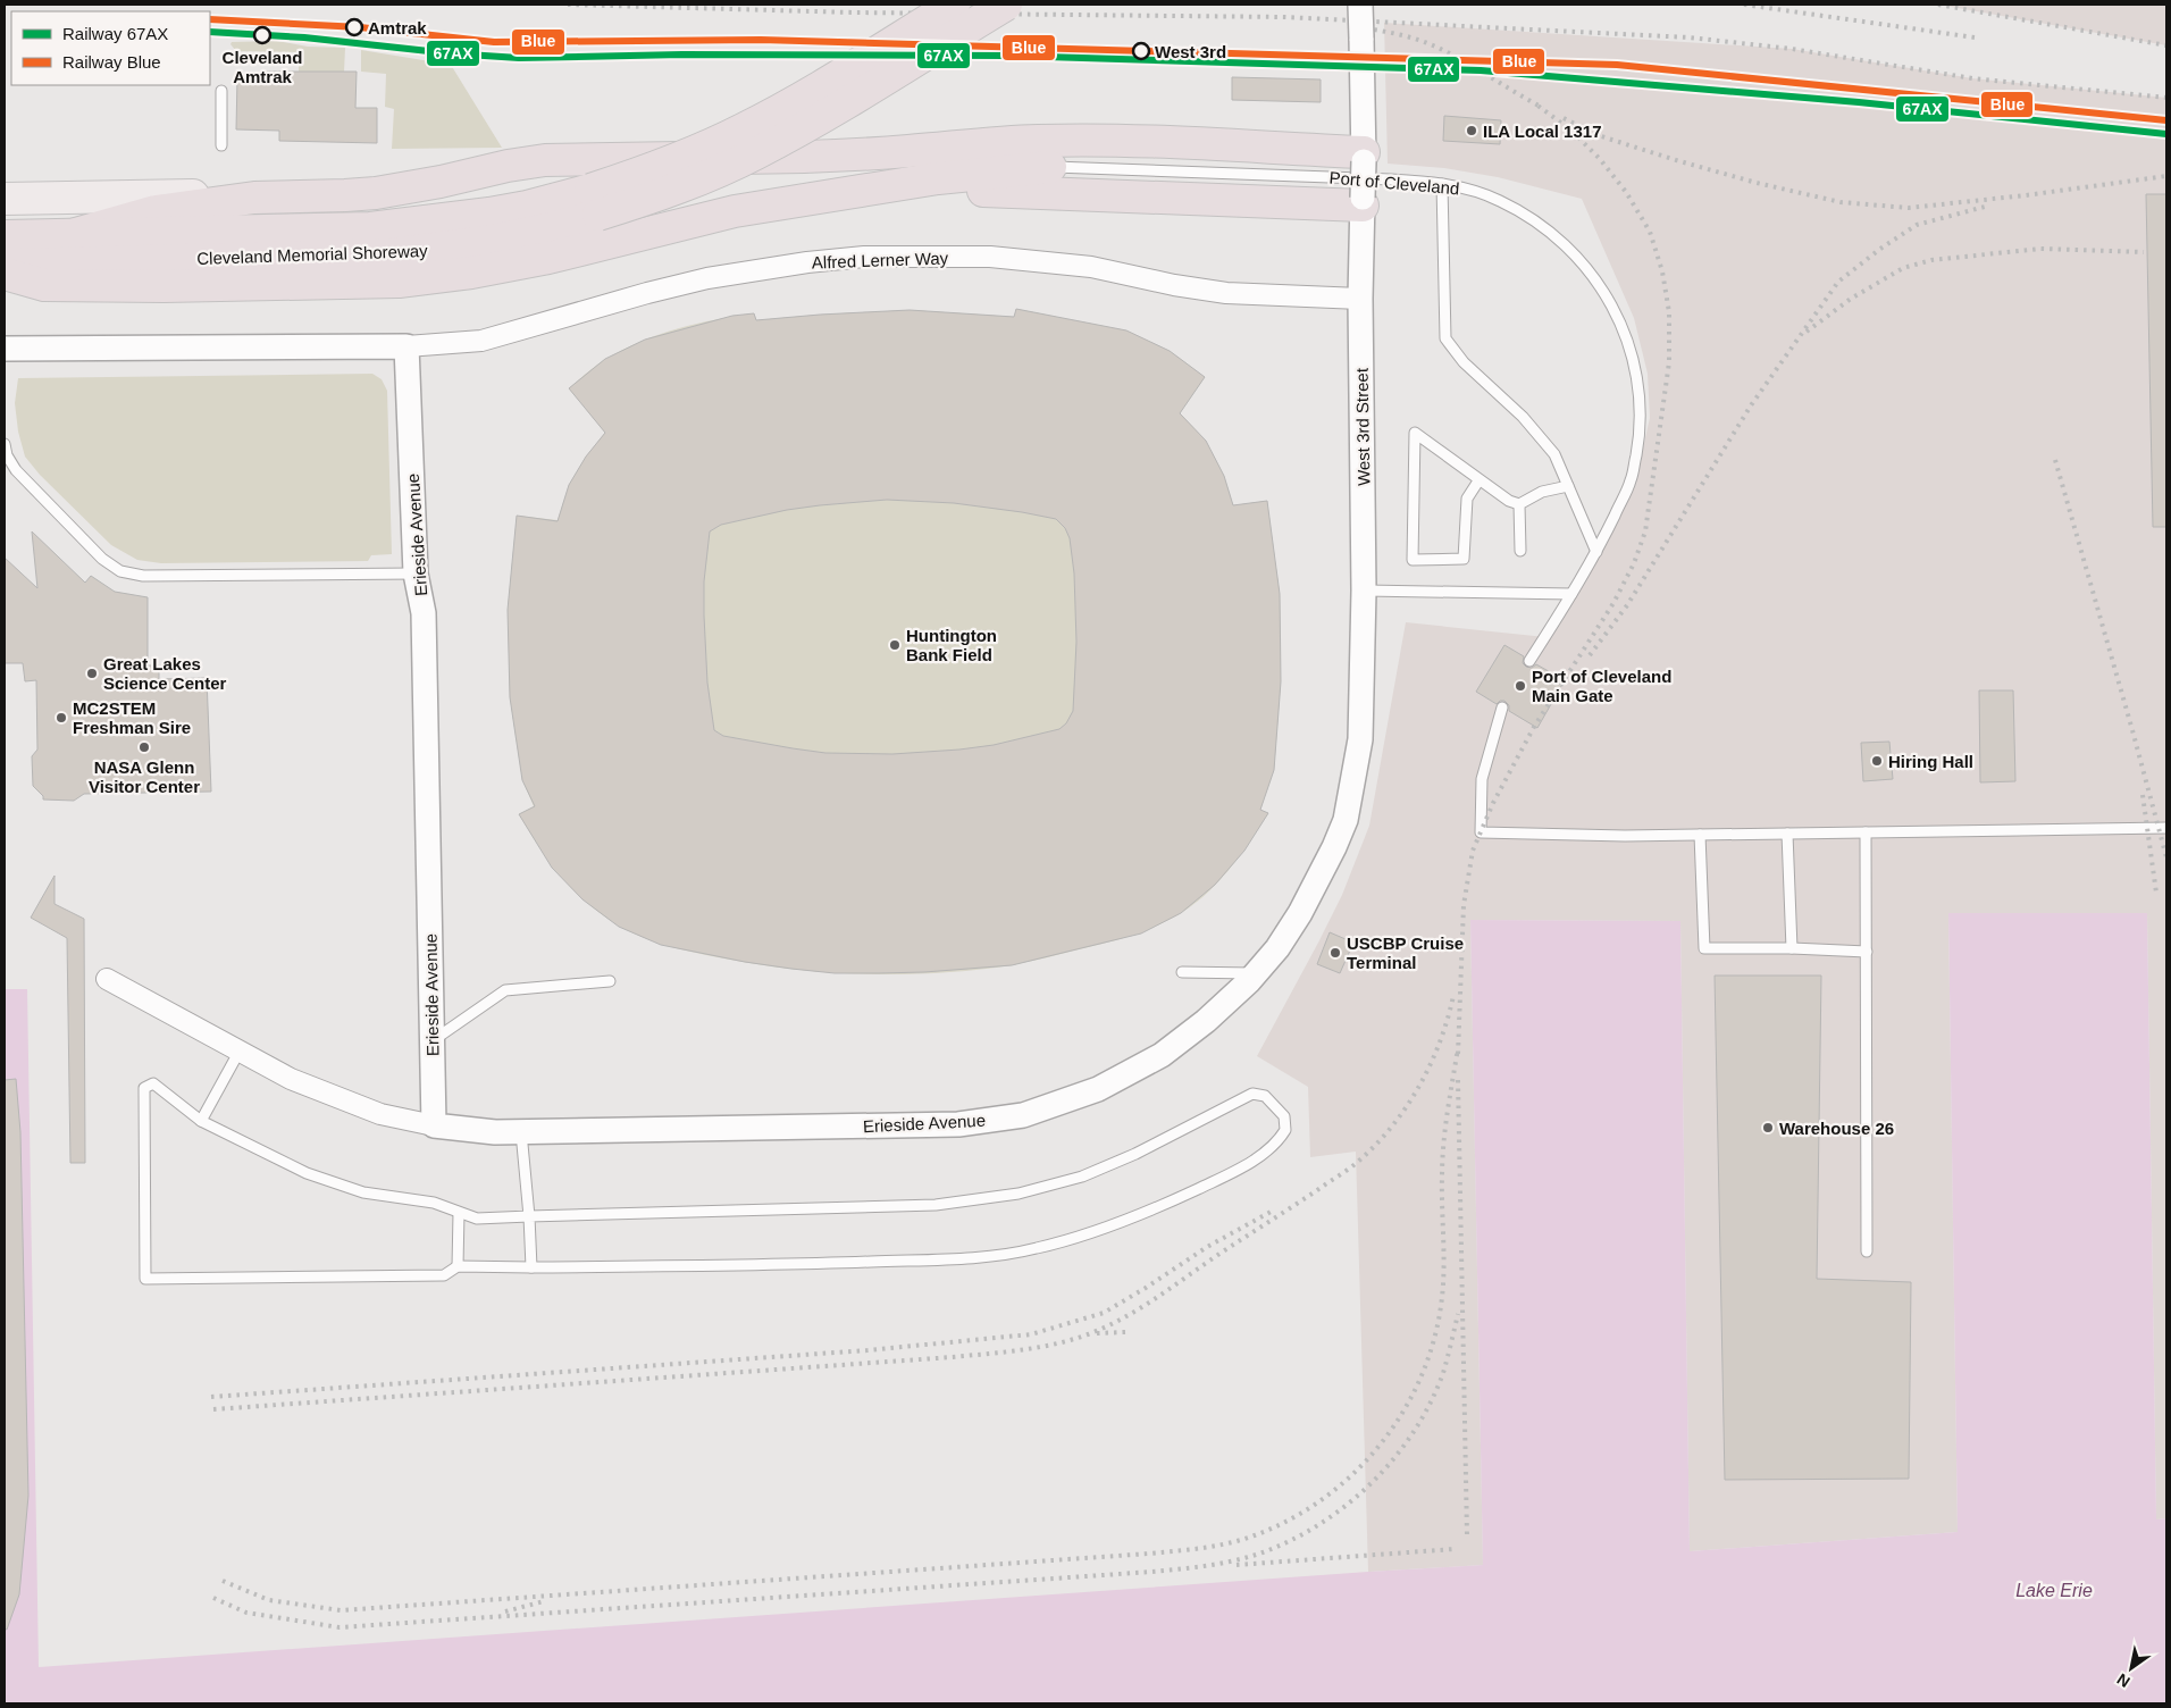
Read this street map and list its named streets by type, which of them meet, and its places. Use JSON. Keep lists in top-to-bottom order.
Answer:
{
  "streets": {
    "highway": ["Cleveland Memorial Shoreway"],
    "street": ["Alfred Lerner Way", "West 3rd Street", "Erieside Avenue"],
    "lane": ["Port of Cleveland"]
  },
  "crossings": [
    ["Alfred Lerner Way", "West 3rd Street"],
    ["Alfred Lerner Way", "Erieside Avenue"],
    ["West 3rd Street", "Erieside Avenue"]
  ],
  "water": ["Lake Erie"],
  "places": [
    "Amtrak",
    "Cleveland Amtrak",
    "West 3rd",
    "ILA Local 1317",
    "Huntington Bank Field",
    "Great Lakes Science Center",
    "Port of Cleveland Main Gate",
    "MC2STEM Freshman Sire",
    "NASA Glenn Visitor Center",
    "Hiring Hall",
    "USCBP Cruise Terminal",
    "Warehouse 26"
  ],
  "lines": ["rail line Blue", "rail line 67AX"],
  "legend": ["Railway 67AX", "Railway Blue"],
  "north": "bottom left"
}
